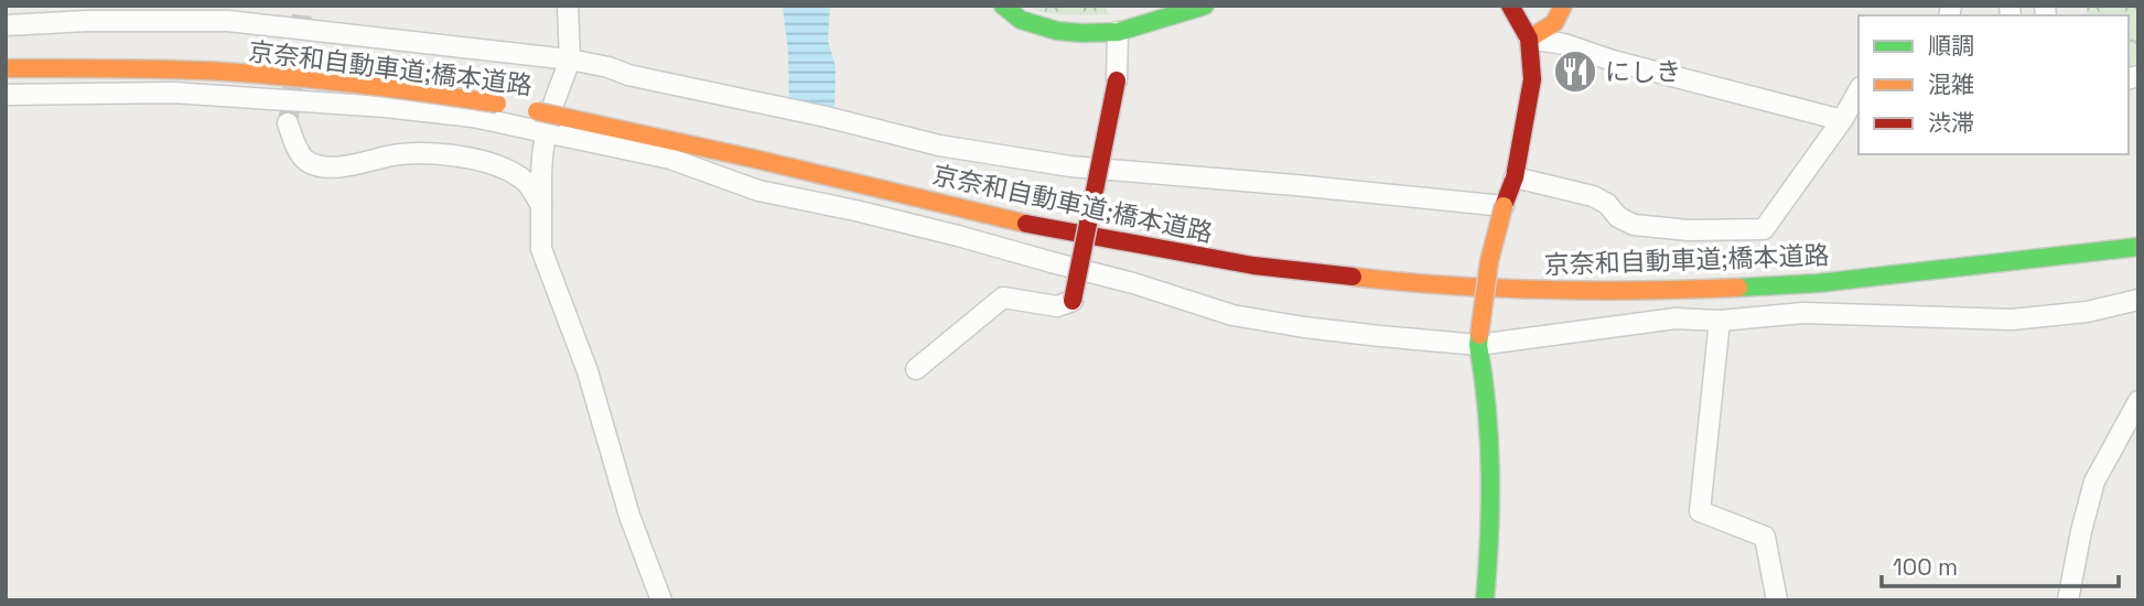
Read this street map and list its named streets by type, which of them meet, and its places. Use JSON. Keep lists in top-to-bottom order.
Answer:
{
  "streets": {
    "main road": ["京奈和自動車道;橋本道路"]
  },
  "places": {
    "restaurant": ["にしき"]
  },
  "legend": ["順調", "混雑", "渋滞"],
  "scale_bar": "100 m"
}
